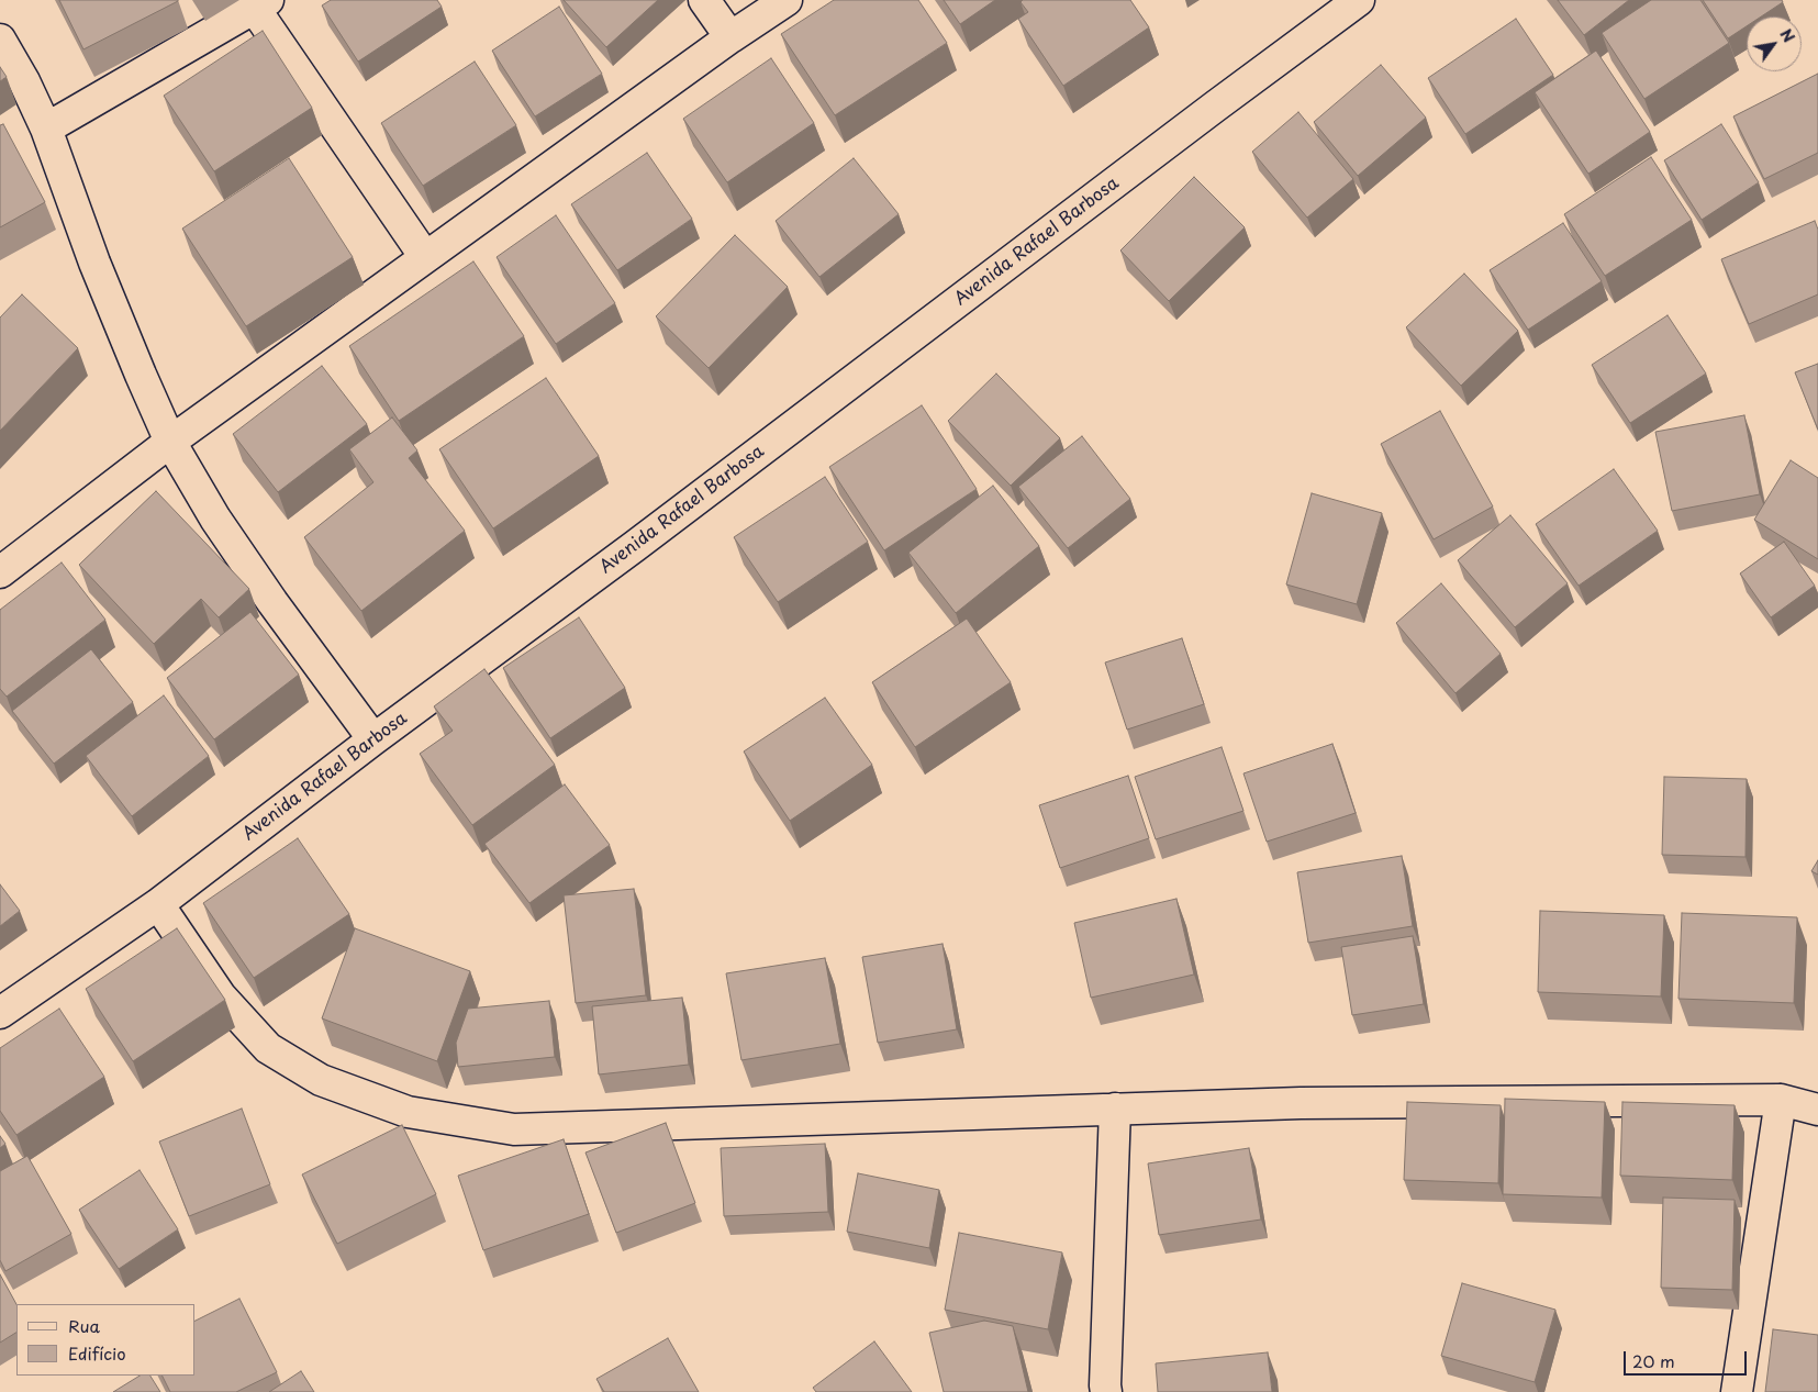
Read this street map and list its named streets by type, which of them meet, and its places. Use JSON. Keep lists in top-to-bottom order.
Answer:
{
  "streets": {
    "street": ["Avenida Rafael Barbosa"]
  },
  "legend": ["Rua", "Edifício"],
  "scale_bar": "20 m",
  "north": "top right"
}
